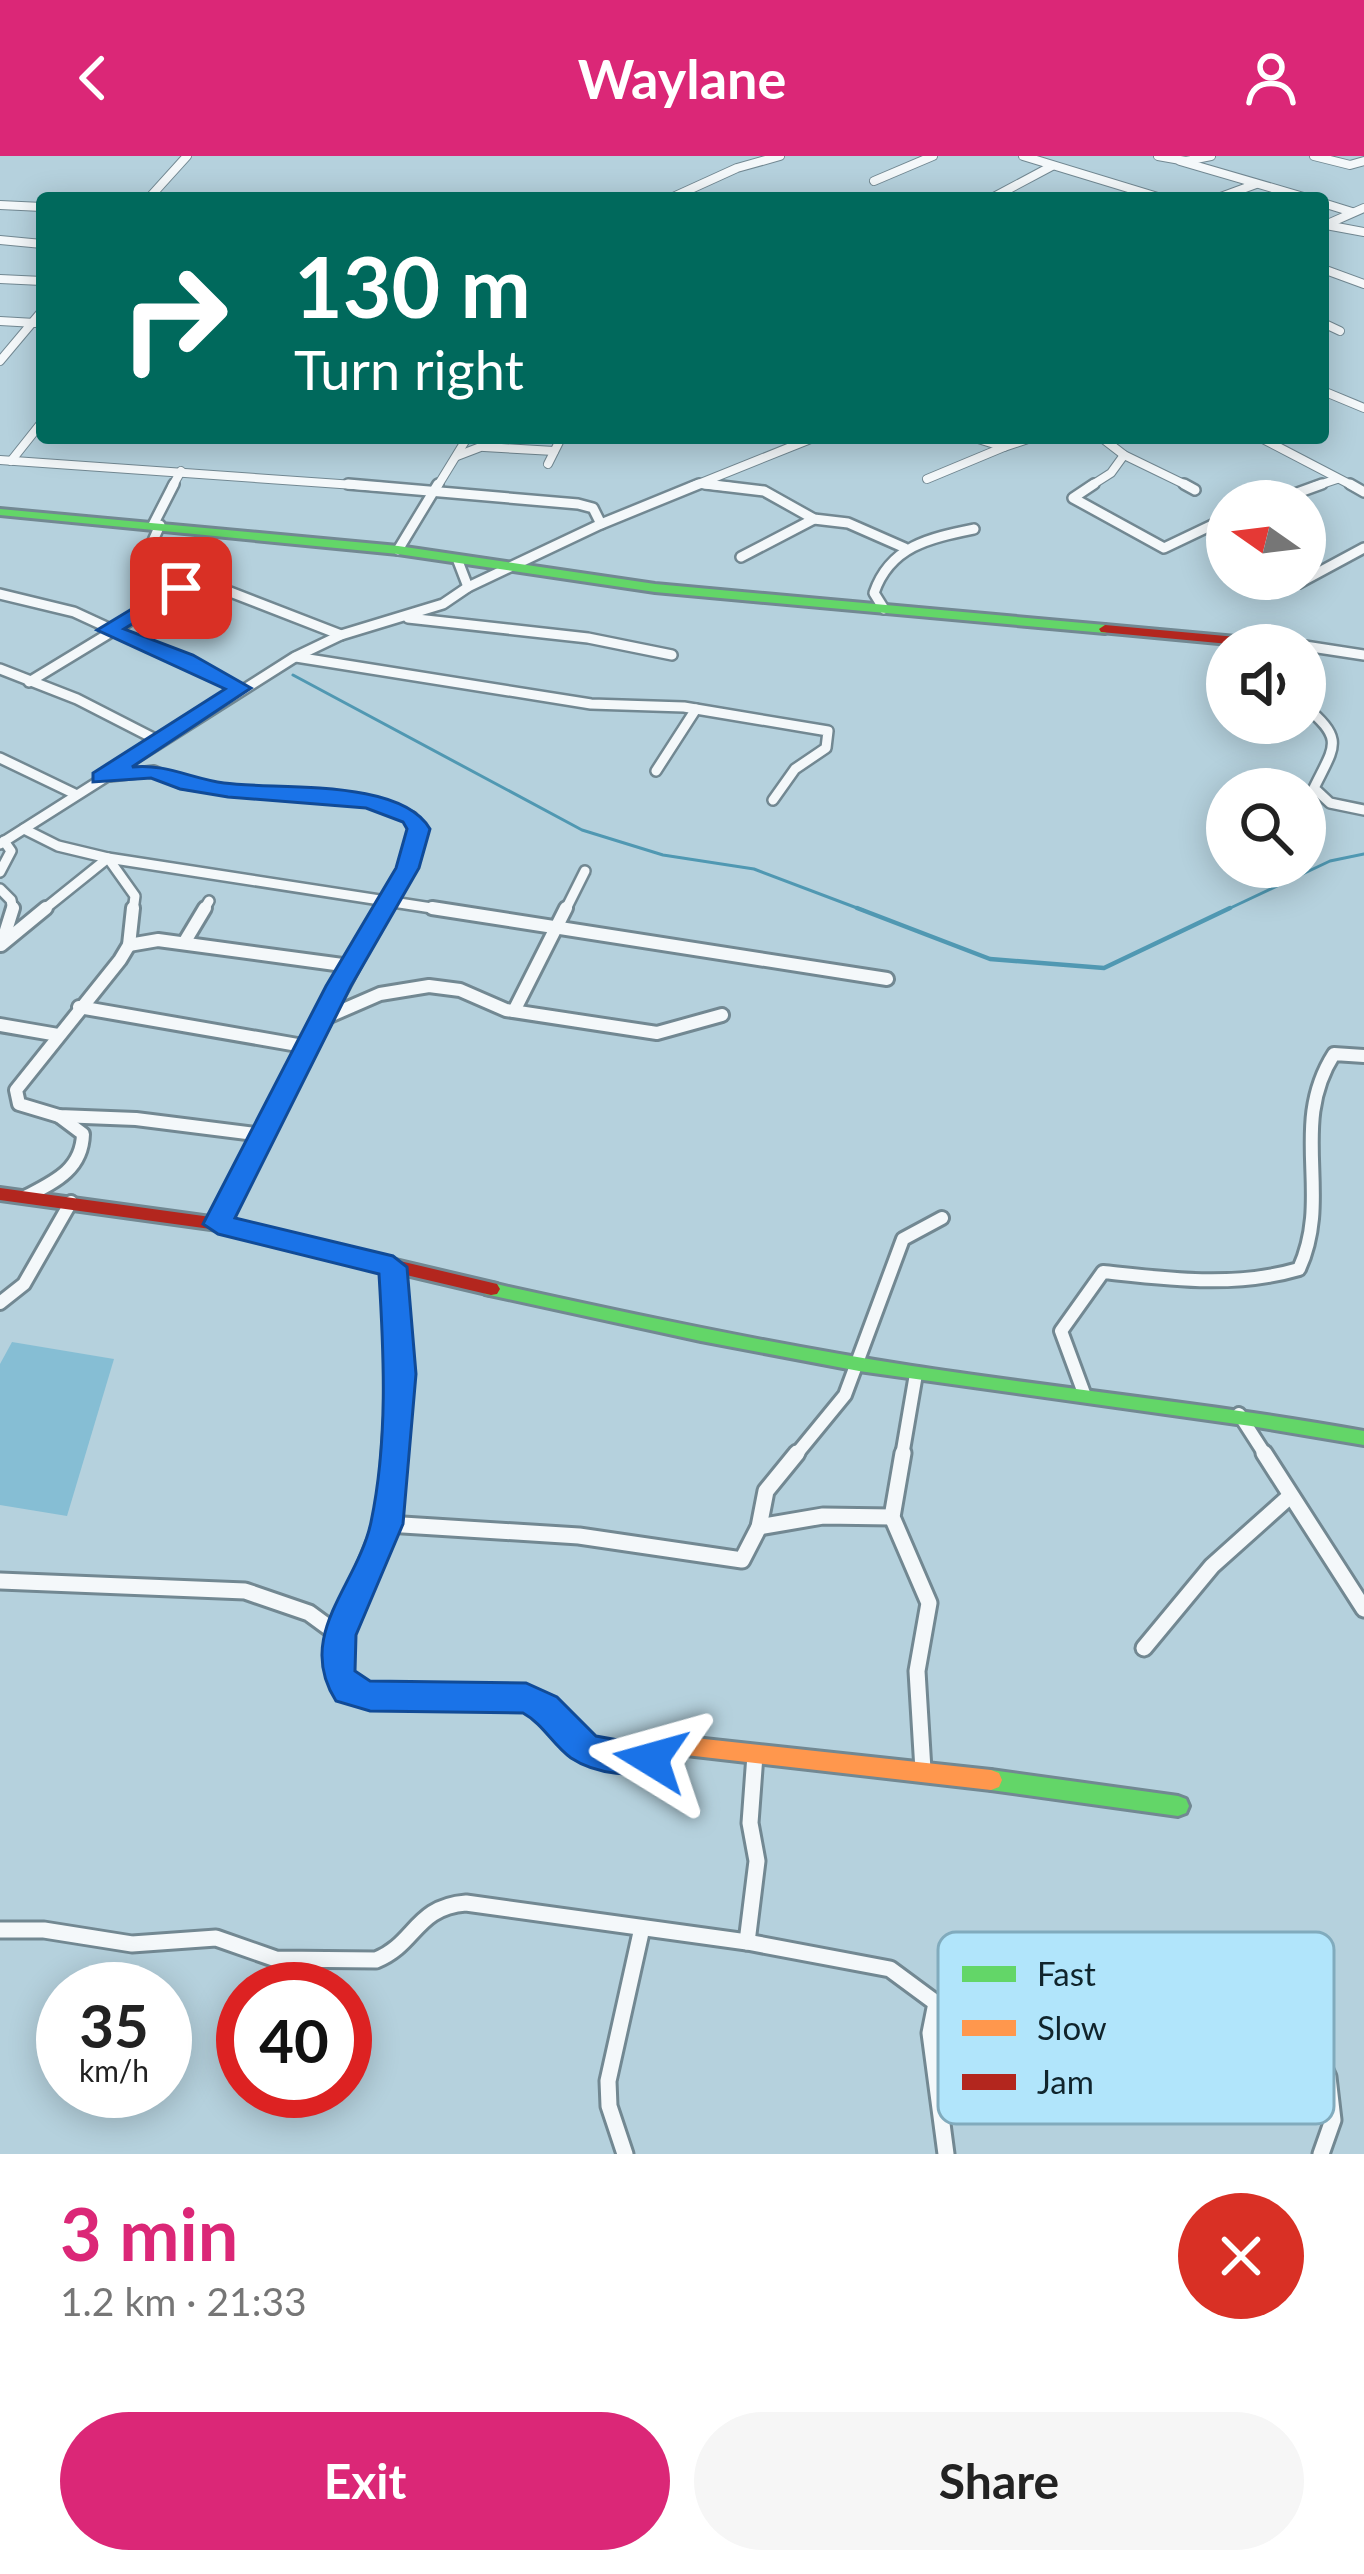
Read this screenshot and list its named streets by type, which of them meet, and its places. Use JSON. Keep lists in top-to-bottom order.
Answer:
{
  "legend": ["Fast", "Slow", "Jam"],
  "north": "left",
  "page": {
    "header": "Waylane",
    "turn": ["130 m", "Turn right"],
    "speed": "35 km/h",
    "limit": "40",
    "heading": ["3 min", "1.2 km · 21:33"],
    "buttons": ["Exit", "Share"]
  }
}
